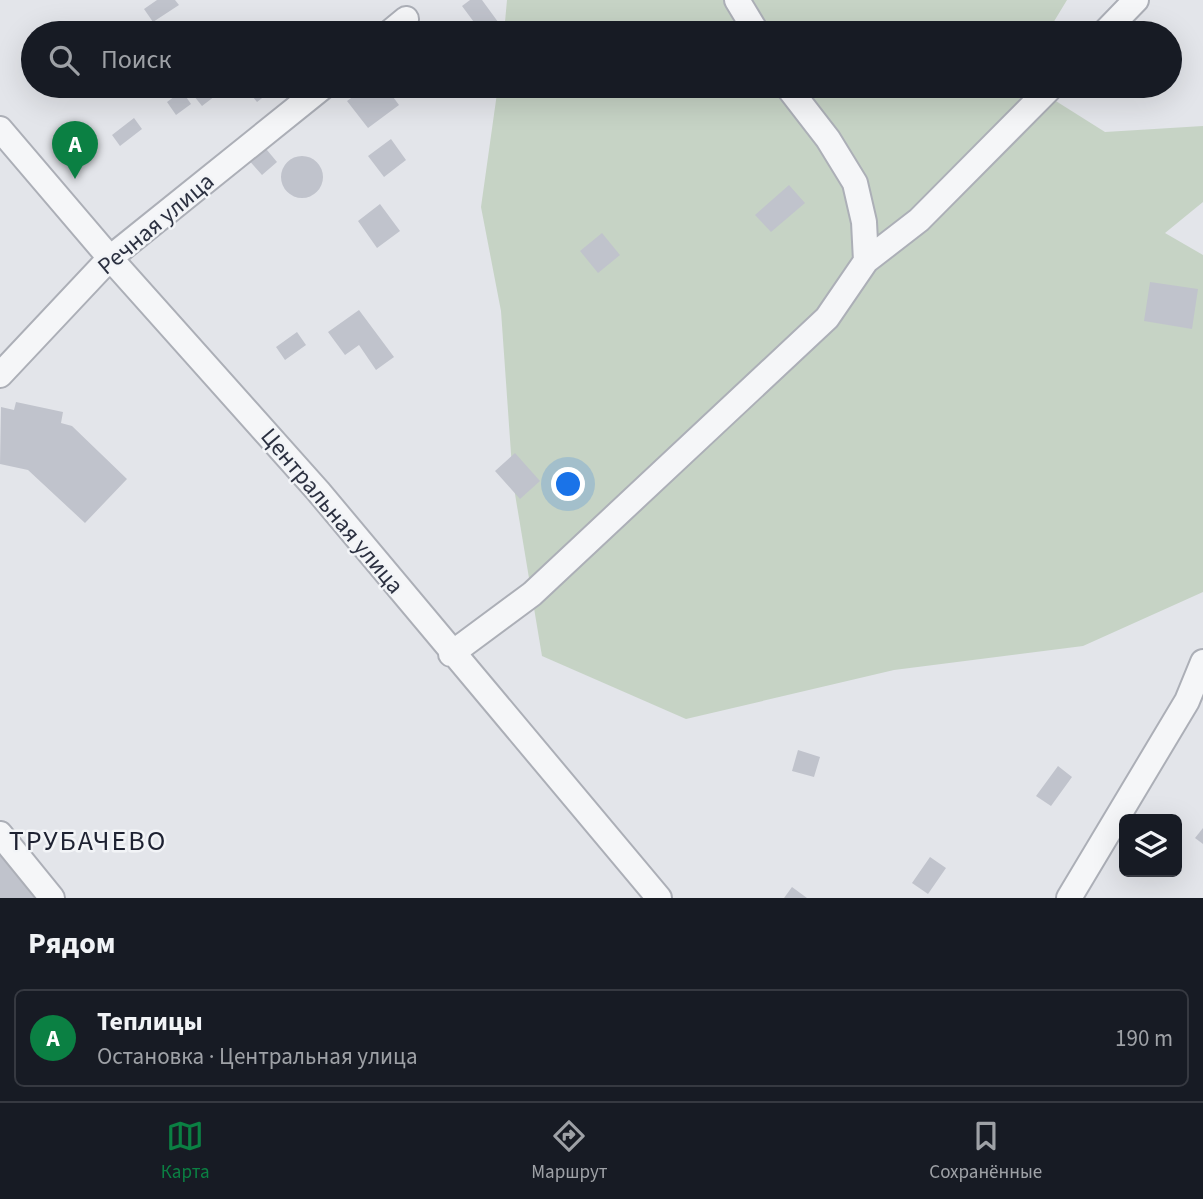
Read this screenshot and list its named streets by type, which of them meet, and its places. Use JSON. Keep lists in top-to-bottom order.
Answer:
{
  "streets": {
    "street": ["Речная улица", "Центральная улица"]
  },
  "crossings": [
    ["Речная улица", "Центральная улица"]
  ],
  "districts": ["ТРУБАЧЕВО"],
  "page": {
    "search": "Поиск",
    "pins": "A",
    "heading": "Рядом",
    "list": [
      {
        "mark": "A",
        "name": "Теплицы",
        "note": "Остановка · Центральная улица",
        "value": "190 m"
      }
    ],
    "nav": ["Карта", "Маршрут", "Сохранённые"]
  }
}
